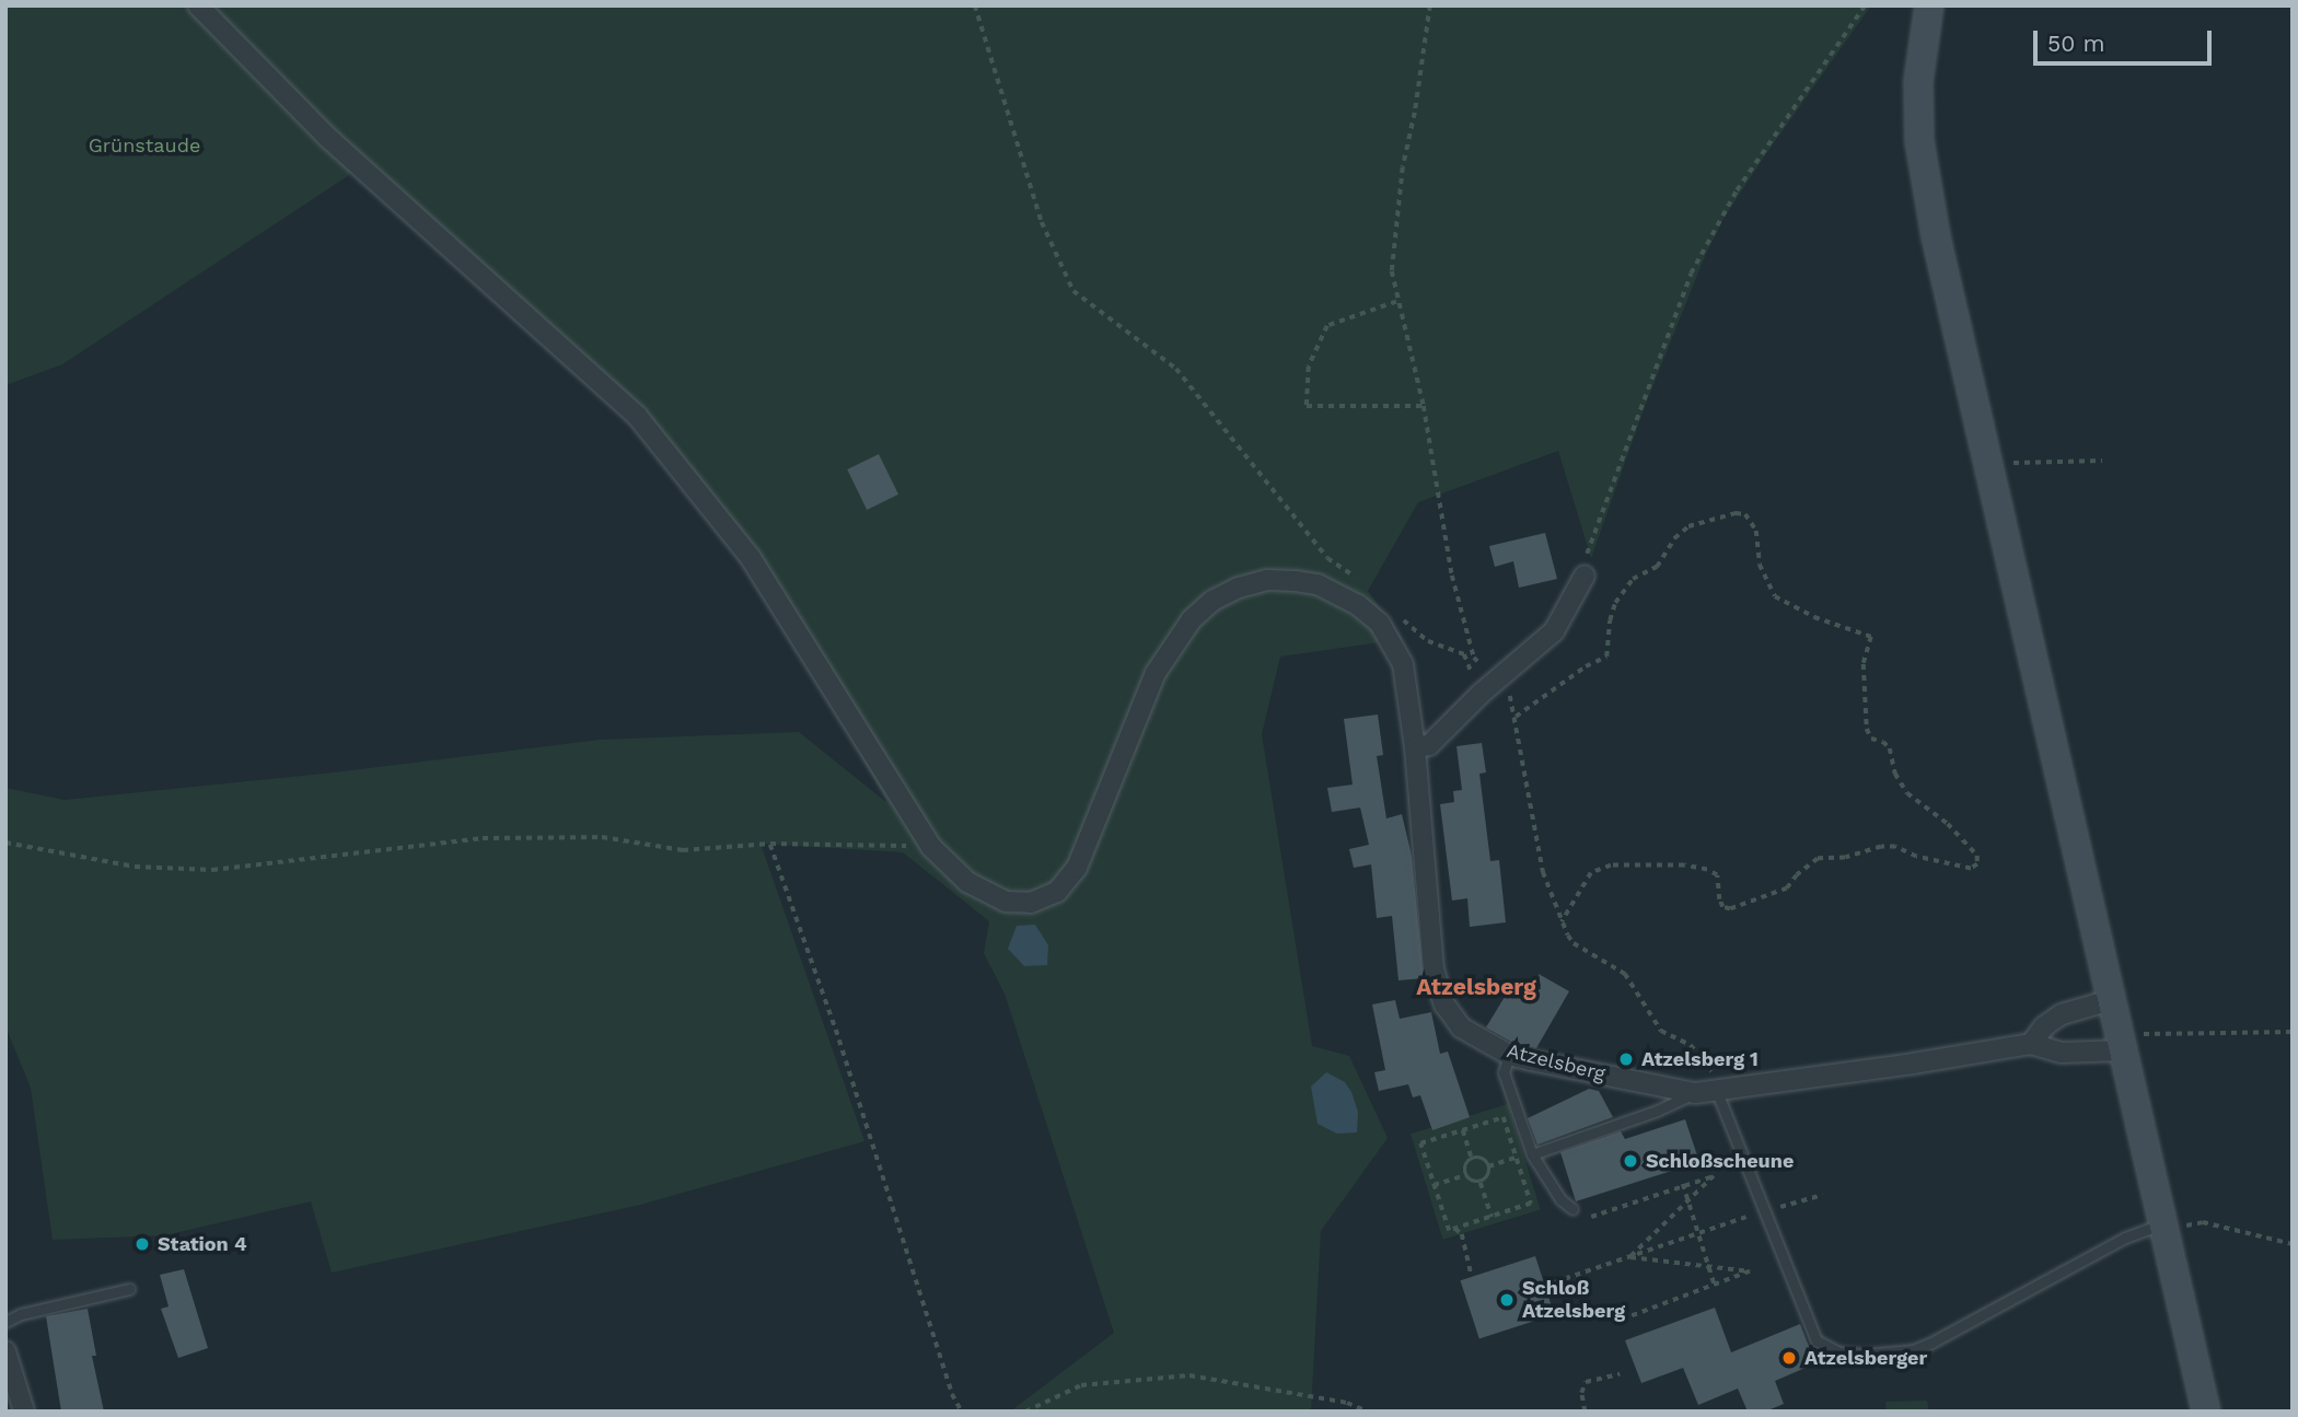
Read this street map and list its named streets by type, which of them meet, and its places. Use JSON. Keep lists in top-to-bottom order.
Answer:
{
  "streets": {
    "street": ["Atzelsberg"]
  },
  "districts": ["Atzelsberg"],
  "parks": ["Grünstaude"],
  "places": [
    "Atzelsberg 1",
    "Schloßscheune",
    "Station 4",
    "Schloß Atzelsberg",
    "Atzelsberger"
  ],
  "scale_bar": "50 m"
}
